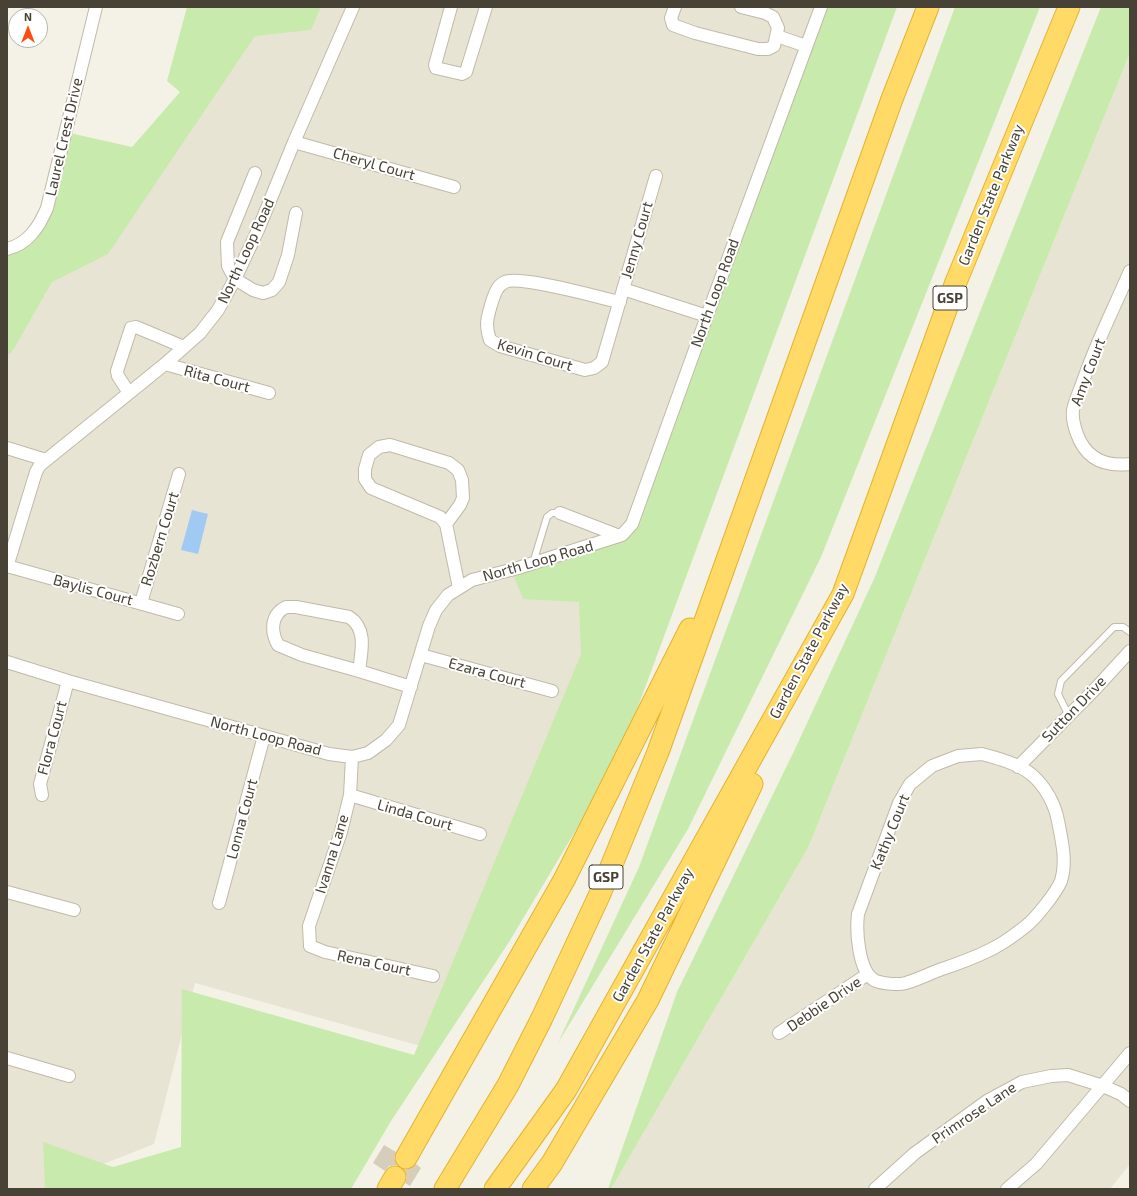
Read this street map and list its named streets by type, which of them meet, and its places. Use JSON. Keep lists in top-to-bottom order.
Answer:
{
  "streets": {
    "highway": ["Garden State Parkway", "GSP"],
    "street": [
      "Laurel Crest Drive",
      "Cheryl Court",
      "Jenny Court",
      "North Loop Road",
      "Kevin Court",
      "Amy Court",
      "Rita Court",
      "Rozbern Court",
      "Baylis Court",
      "Ezara Court",
      "Sutton Drive",
      "Flora Court",
      "Linda Court",
      "Lonna Court",
      "Kathy Court",
      "Ivanna Lane",
      "Rena Court",
      "Debbie Drive",
      "Primrose Lane"
    ]
  },
  "crossings": [
    ["Cheryl Court", "North Loop Road"],
    ["Jenny Court", "North Loop Road"],
    ["Jenny Court", "Kevin Court"],
    ["North Loop Road", "Rita Court"],
    ["North Loop Road", "Baylis Court"],
    ["North Loop Road", "Ezara Court"],
    ["North Loop Road", "Flora Court"],
    ["North Loop Road", "Lonna Court"],
    ["North Loop Road", "Ivanna Lane"],
    ["Rozbern Court", "Baylis Court"],
    ["Sutton Drive", "Kathy Court"],
    ["Linda Court", "Ivanna Lane"],
    ["Kathy Court", "Debbie Drive"],
    ["Ivanna Lane", "Rena Court"]
  ],
  "north": "top"
}
